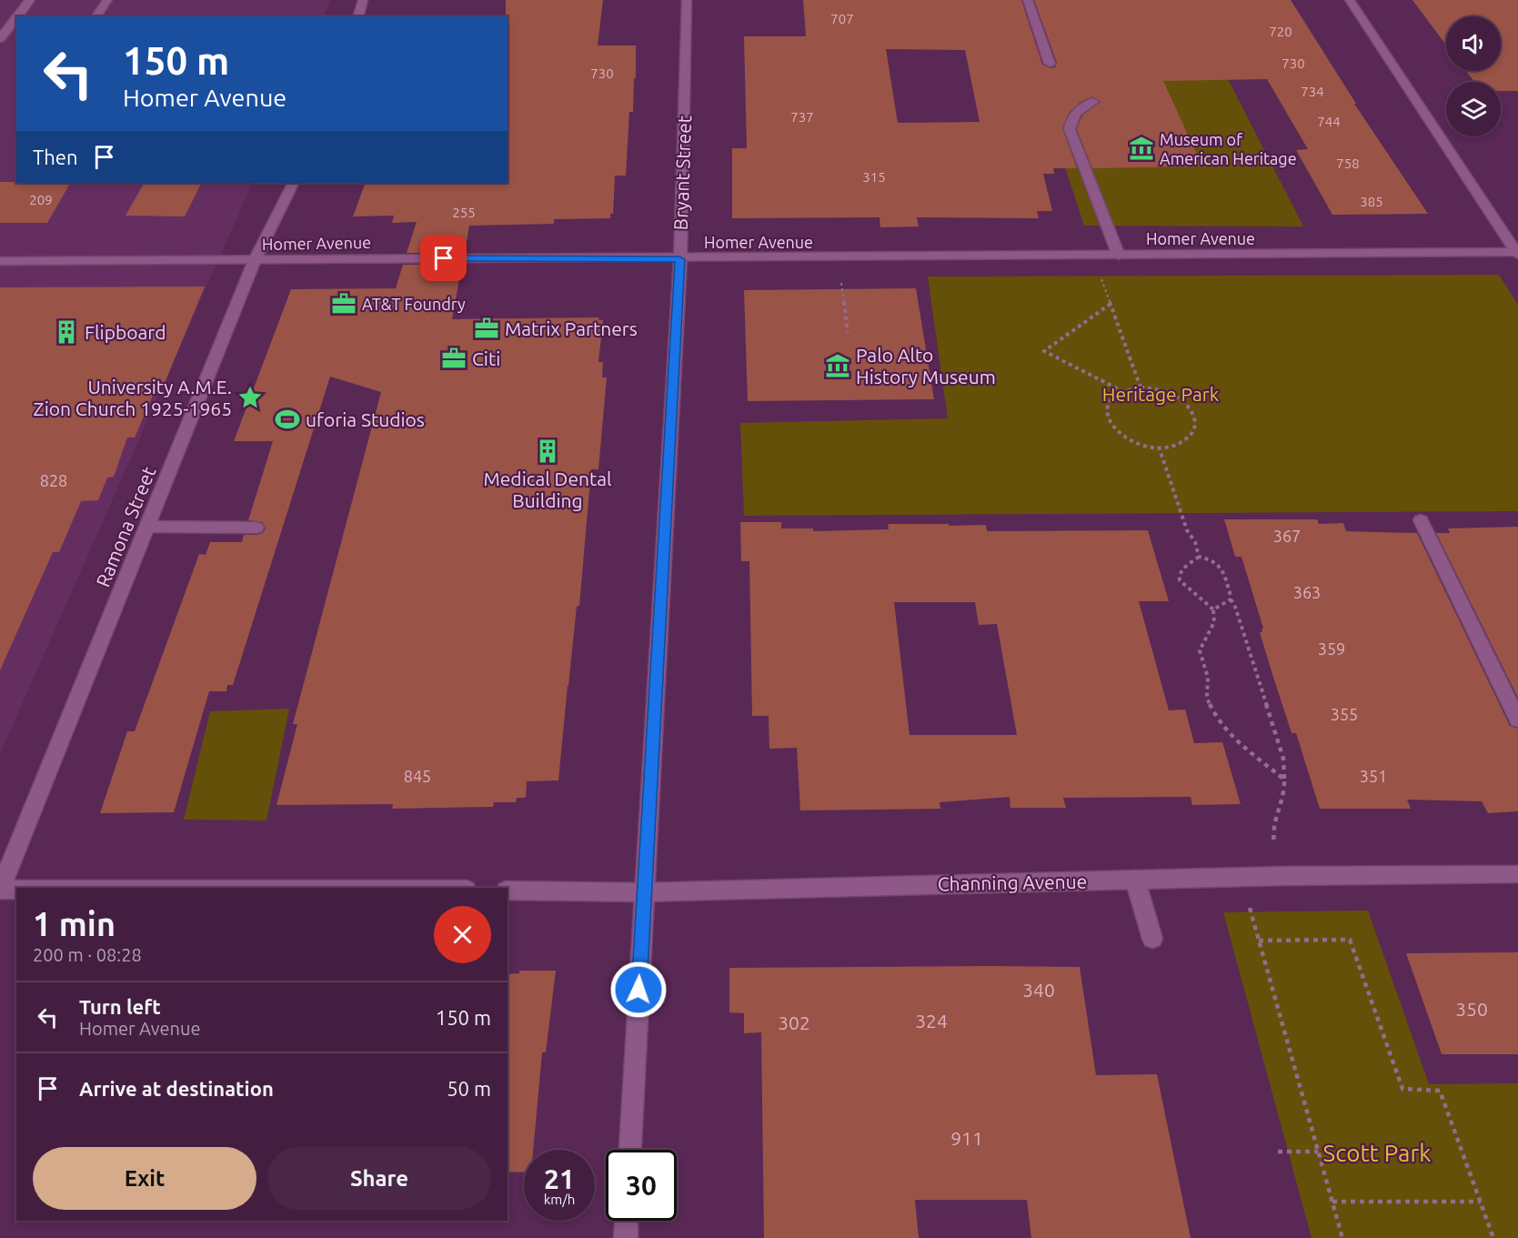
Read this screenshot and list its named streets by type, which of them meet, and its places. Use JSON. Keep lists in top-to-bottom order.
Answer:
{
  "streets": {
    "street": [
      "Bryant Street",
      "Homer Avenue",
      "Ramona Street",
      "Channing Avenue"
    ]
  },
  "crossings": [
    ["Bryant Street", "Homer Avenue"],
    ["Bryant Street", "Channing Avenue"],
    ["Homer Avenue", "Ramona Street"]
  ],
  "parks": ["Heritage Park", "Scott Park"],
  "places": {
    "museum": ["Museum of American Heritage", "Palo Alto History Museum"],
    "office": ["AT&T Foundry", "Matrix Partners", "Citi"],
    "building": ["Flipboard", "Medical Dental Building"],
    "place": ["University A.M.E. Zion Church 1925-1965"],
    "sports": ["uforia Studios"]
  },
  "house_numbers": [
    "707",
    "720",
    "730",
    "730",
    "734",
    "737",
    "744",
    "758",
    "315",
    "209",
    "385",
    "255",
    "828",
    "367",
    "363",
    "359",
    "355",
    "845",
    "351",
    "340",
    "350",
    "324",
    "302",
    "911"
  ],
  "page": {
    "turn": ["150 m", "Homer Avenue"],
    "then": "Then",
    "heading": ["1 min", "200 m · 08:28"],
    "list": [
      {
        "name": "Turn left",
        "note": "Homer Avenue",
        "value": "150 m"
      },
      {
        "name": "Arrive at destination",
        "value": "50 m"
      }
    ],
    "buttons": ["Exit", "Share"],
    "speed": "21 km/h",
    "limit": "30"
  }
}
